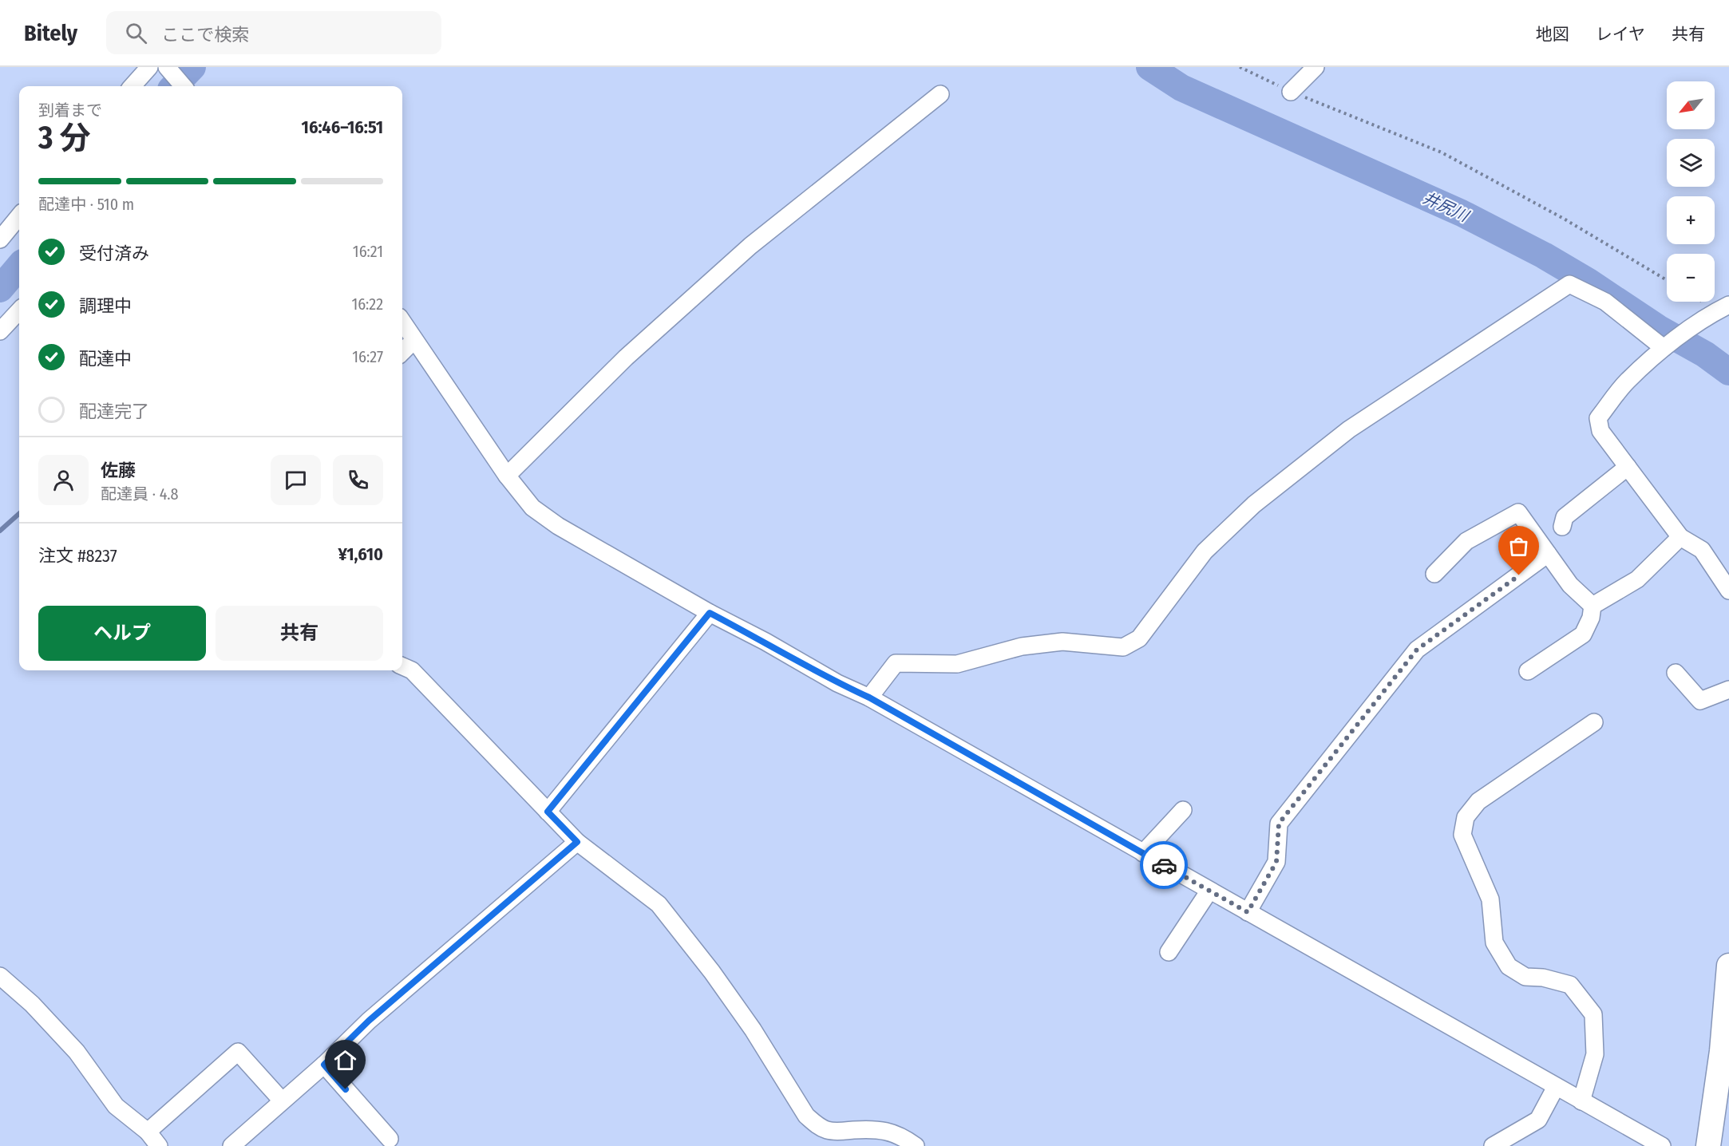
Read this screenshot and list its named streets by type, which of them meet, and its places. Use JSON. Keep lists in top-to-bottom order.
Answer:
{
  "water": ["井尻川"],
  "north": "bottom left",
  "page": {
    "header": "Bitely",
    "search": "ここで検索",
    "nav": ["地図", "レイヤ", "共有"],
    "map_buttons": ["+", "−"],
    "heading": ["3 分", "到着まで", "16:46–16:51"],
    "panel": [
      "佐藤",
      "配達員 · 4.8",
      "注文 #8237",
      "¥1,610"
    ],
    "bar": "配達中 · 510 m",
    "list": [
      ["受付済み", "16:21"],
      ["調理中", "16:22"],
      ["配達中", "16:27"],
      "配達完了"
    ],
    "buttons": ["ヘルプ", "共有"]
  }
}
